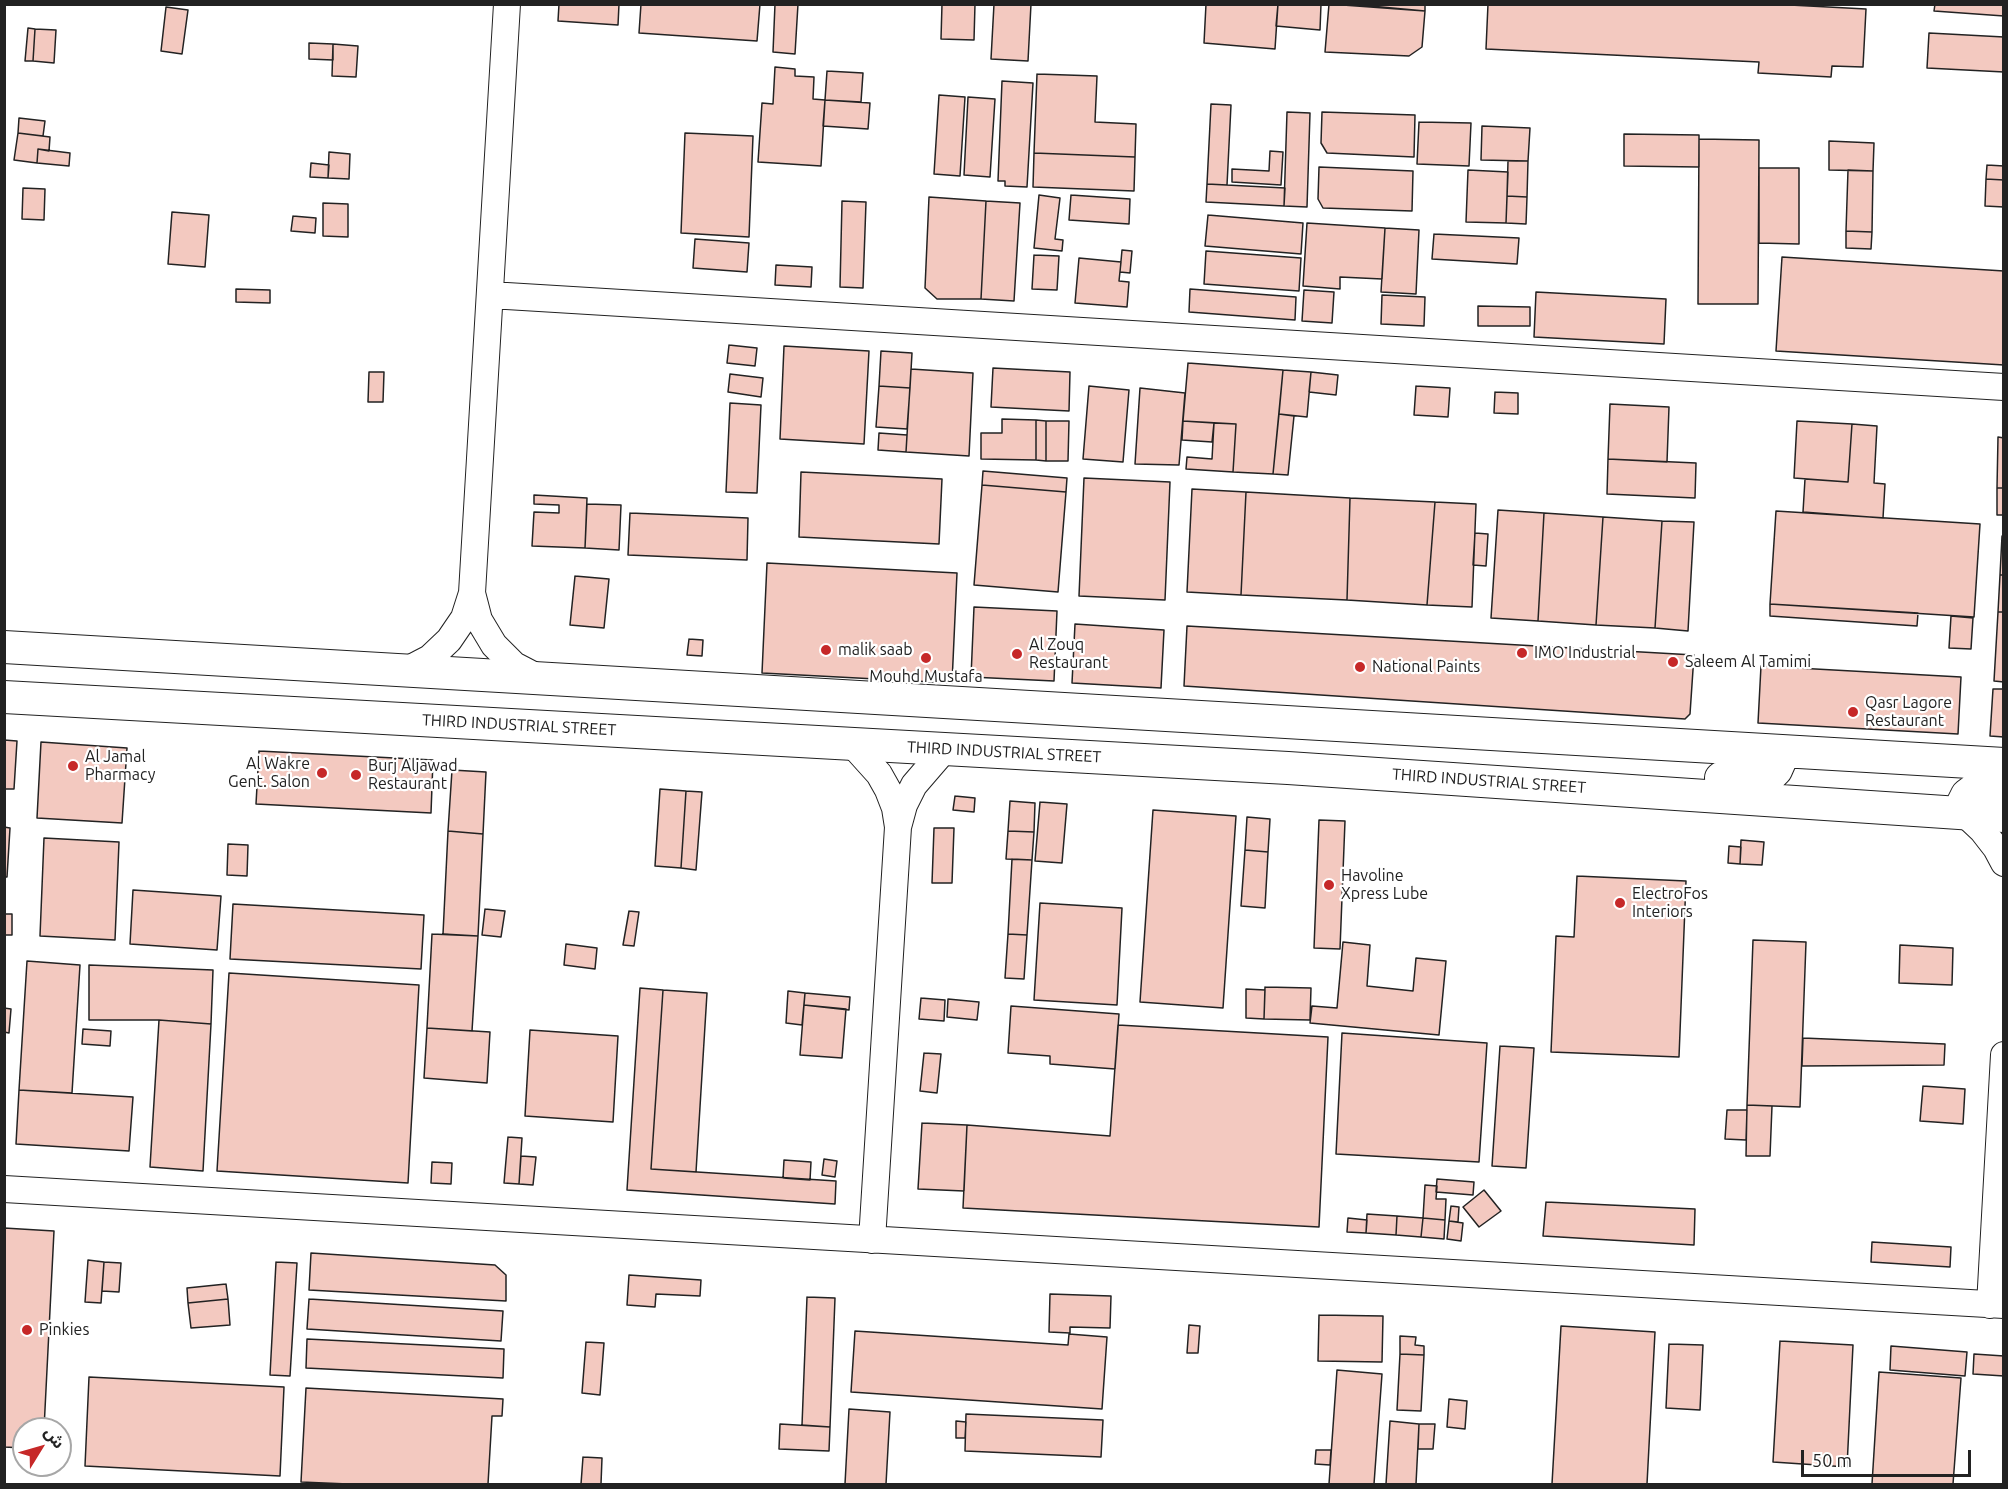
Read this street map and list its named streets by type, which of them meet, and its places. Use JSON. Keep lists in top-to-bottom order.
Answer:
{
  "streets": {
    "main road": ["THIRD INDUSTRIAL STREET"]
  },
  "places": [
    "malik saab",
    "IMO Industrial",
    "Al Zouq Restaurant",
    "Mouhd Mustafa",
    "Saleem Al Tamimi",
    "National Paints",
    "Qasr Lagore Restaurant",
    "Al Jamal Pharmacy",
    "Al Wakre Gent. Salon",
    "Burj Aljawad Restaurant",
    "Havoline Xpress Lube",
    "ElectroFos Interiors",
    "Pinkies"
  ],
  "scale_bar": "50 m",
  "north": "top right"
}
